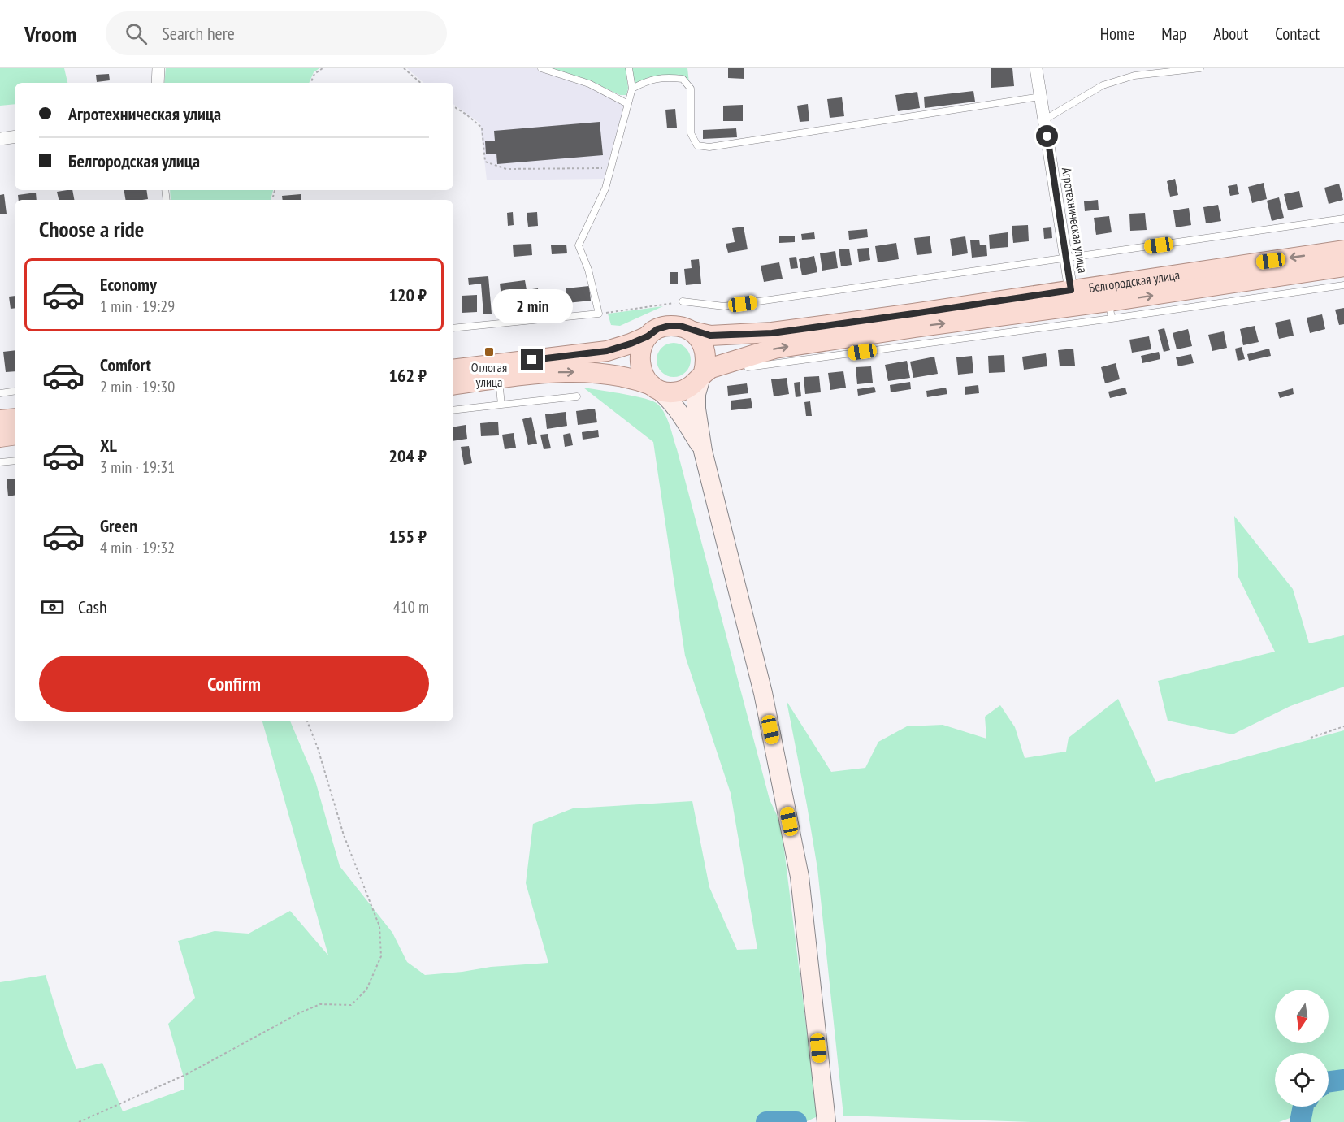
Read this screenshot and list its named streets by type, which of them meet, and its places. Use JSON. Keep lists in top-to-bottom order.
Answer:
{
  "streets": {
    "main road": ["Белгородская улица"],
    "street": ["Агротехническая улица"]
  },
  "crossings": [
    ["Агротехническая улица", "Белгородская улица"]
  ],
  "places": {
    "transit": ["Отлогая улица"]
  },
  "north": "bottom",
  "page": {
    "header": "Vroom",
    "search": "Search here",
    "nav": [
      "Home",
      "Map",
      "About",
      "Contact"
    ],
    "banner": ["Агротехническая улица", "Белгородская улица"],
    "heading": "Choose a ride",
    "list": [
      {
        "name": "Economy",
        "note": "1 min · 19:29",
        "value": "120 ₽"
      },
      {
        "name": "Comfort",
        "note": "2 min · 19:30",
        "value": "162 ₽"
      },
      {
        "name": "XL",
        "note": "3 min · 19:31",
        "value": "204 ₽"
      },
      {
        "name": "Green",
        "note": "4 min · 19:32",
        "value": "155 ₽"
      }
    ],
    "bubble": "2 min",
    "pay": ["Cash", "410 m"],
    "buttons": "Confirm"
  }
}
